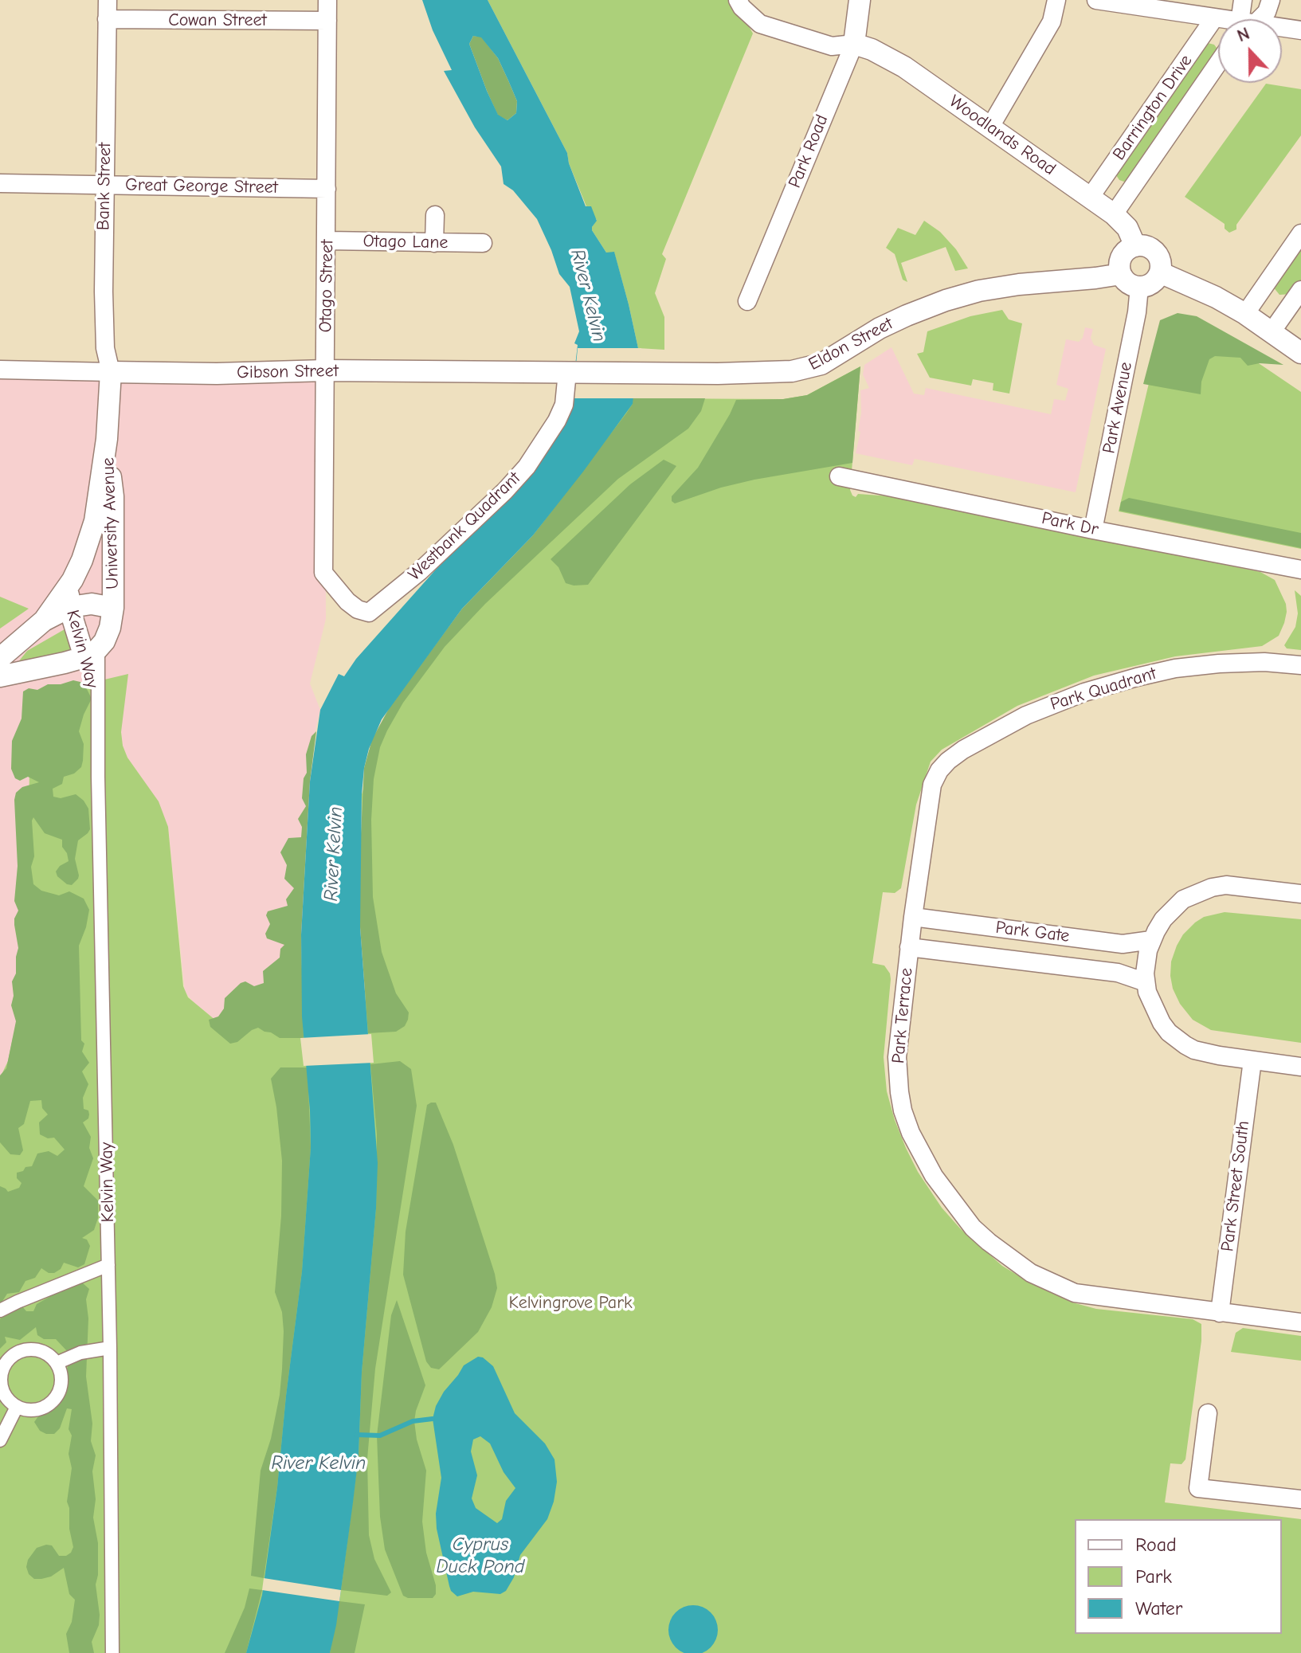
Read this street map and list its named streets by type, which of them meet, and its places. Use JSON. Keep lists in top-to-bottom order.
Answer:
{
  "streets": {
    "street": [
      "Cowan Street",
      "Barrington Drive",
      "Woodlands Road",
      "Park Road",
      "Bank Street",
      "Great George Street",
      "Otago Lane",
      "Otago Street",
      "Eldon Street",
      "Gibson Street",
      "Park Avenue",
      "University Avenue",
      "Park Dr",
      "Westbank Quadrant",
      "Kelvin Way",
      "Park Quadrant",
      "Park Gate",
      "Park Terrace",
      "Park Street South"
    ]
  },
  "crossings": [
    ["Cowan Street", "Bank Street"],
    ["Cowan Street", "Otago Street"],
    ["Barrington Drive", "Woodlands Road"],
    ["Woodlands Road", "Park Road"],
    ["Woodlands Road", "Eldon Street"],
    ["Woodlands Road", "Park Avenue"],
    ["Bank Street", "Great George Street"],
    ["Bank Street", "Gibson Street"],
    ["Bank Street", "University Avenue"],
    ["Great George Street", "Otago Street"],
    ["Otago Lane", "Otago Street"],
    ["Otago Street", "Gibson Street"],
    ["Otago Street", "Westbank Quadrant"],
    ["Eldon Street", "Gibson Street"],
    ["Eldon Street", "Park Avenue"],
    ["Eldon Street", "Westbank Quadrant"],
    ["Gibson Street", "University Avenue"],
    ["Gibson Street", "Westbank Quadrant"],
    ["Park Avenue", "Park Dr"],
    ["University Avenue", "Kelvin Way"],
    ["Park Quadrant", "Park Terrace"],
    ["Park Gate", "Park Terrace"],
    ["Park Terrace", "Park Street South"]
  ],
  "water": ["River Kelvin", "Cyprus Duck Pond"],
  "parks": ["Kelvingrove Park"],
  "legend": ["Road", "Park", "Water"],
  "north": "top"
}
